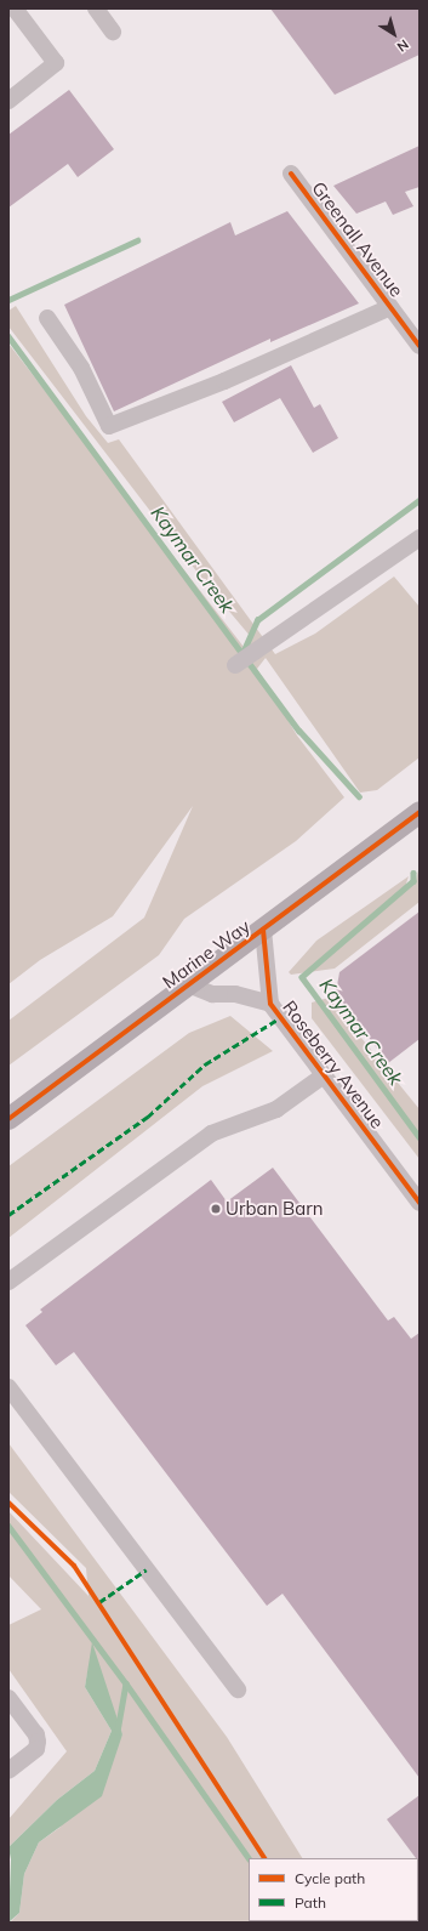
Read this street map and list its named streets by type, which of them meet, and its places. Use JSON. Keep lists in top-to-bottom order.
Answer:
{
  "streets": {
    "main road": ["Marine Way"],
    "street": ["Greenall Avenue", "Roseberry Avenue"]
  },
  "crossings": [
    ["Marine Way", "Roseberry Avenue"]
  ],
  "water": ["Kaymar Creek"],
  "places": ["Urban Barn"],
  "legend": ["Cycle path", "Path"],
  "north": "bottom right"
}
